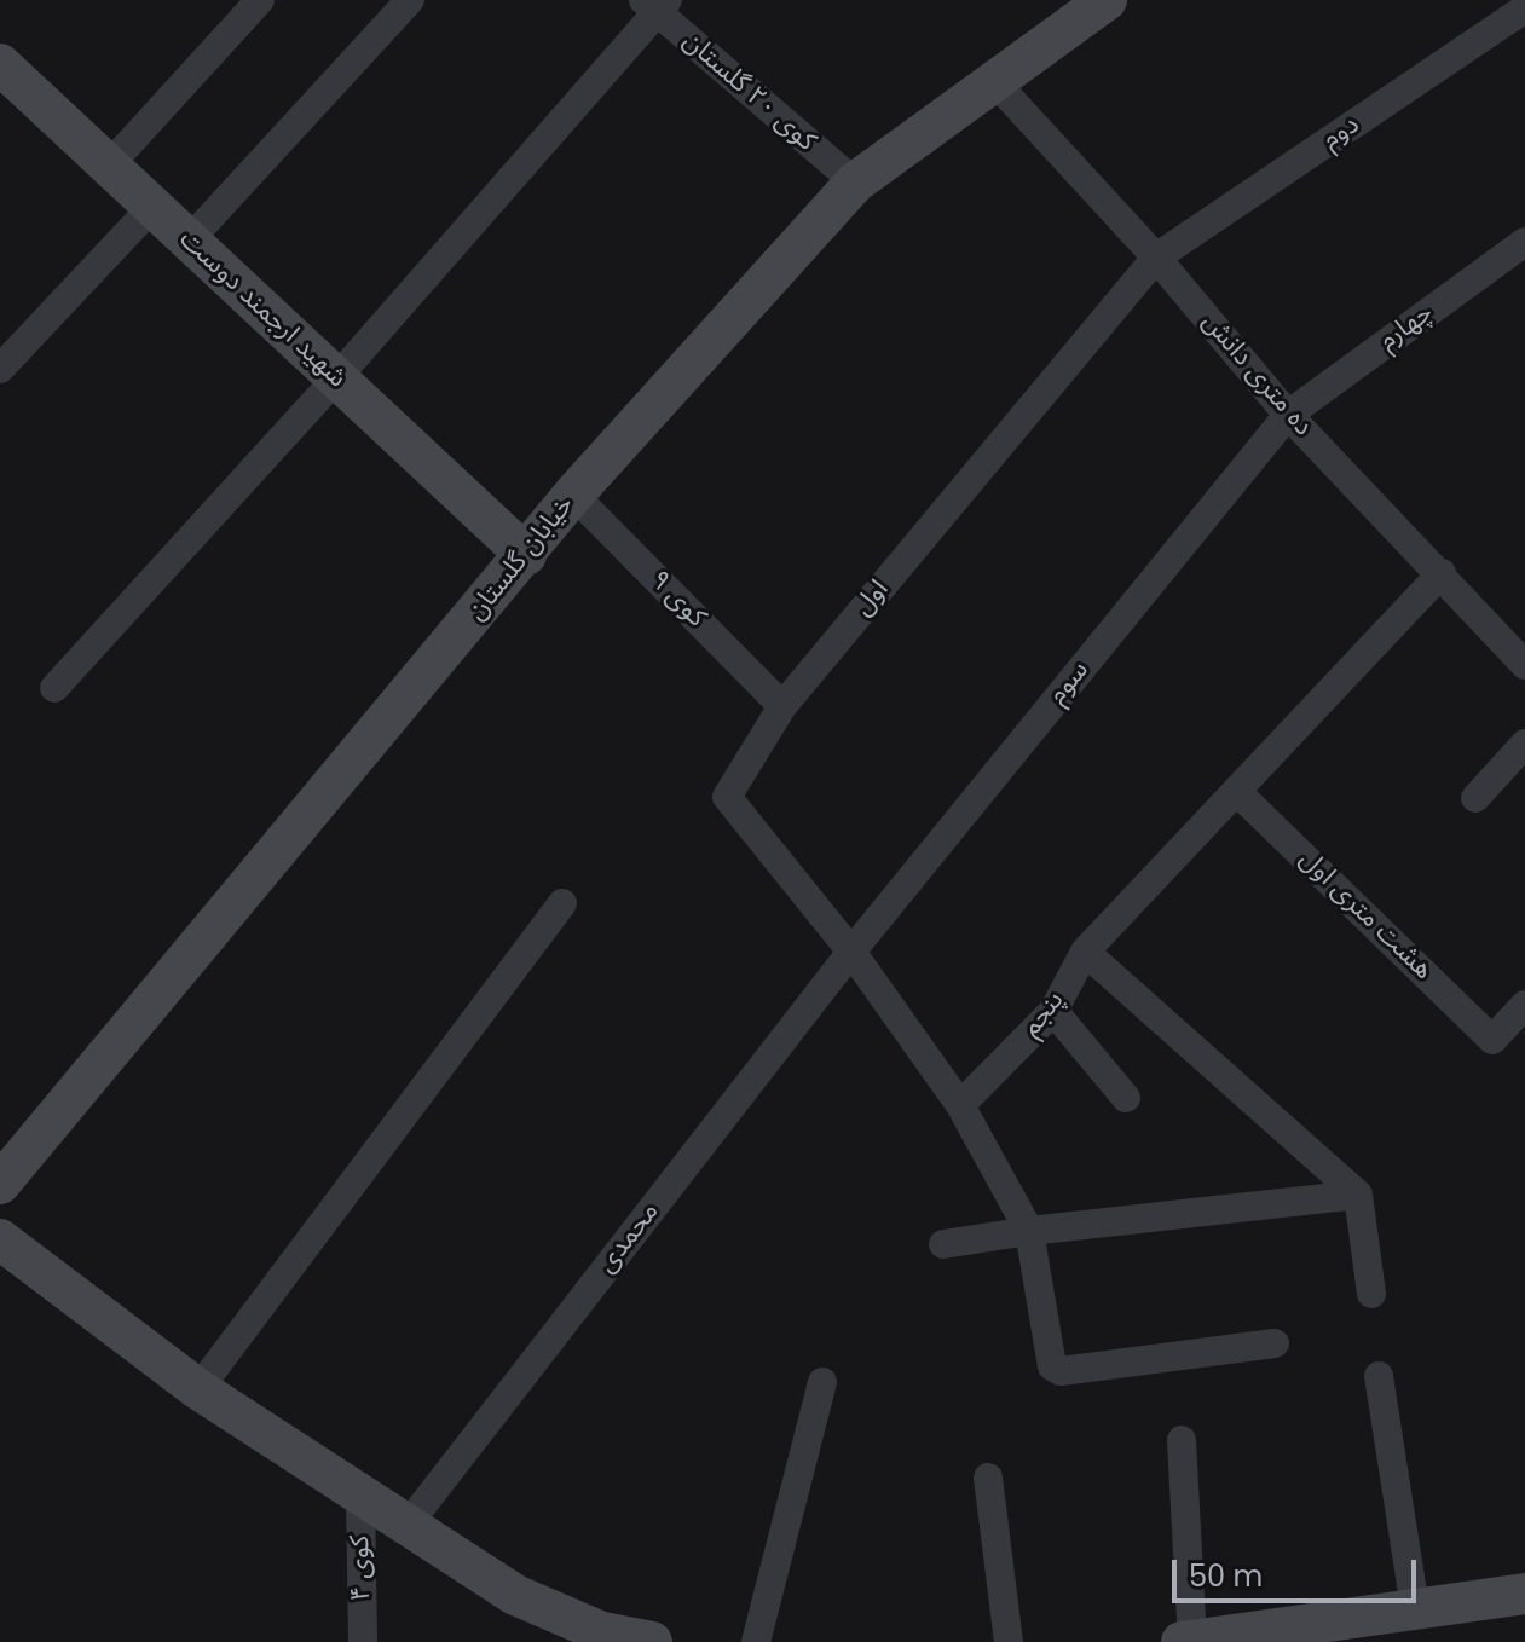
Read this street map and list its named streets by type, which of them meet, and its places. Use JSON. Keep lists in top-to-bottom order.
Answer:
{
  "streets": {
    "street": [
      "کوی ۲۰ گلستان",
      "دوم",
      "شهید ارجمند دوست",
      "چهارم",
      "ده متری دانش",
      "خیابان گلستان",
      "اول",
      "کوی ۹",
      "سوم",
      "هشت متری اول",
      "پنجم",
      "محمدی",
      "کوی ۴"
    ]
  },
  "crossings": [
    ["کوی ۲۰ گلستان", "خیابان گلستان"],
    ["دوم", "ده متری دانش"],
    ["دوم", "اول"],
    ["شهید ارجمند دوست", "خیابان گلستان"],
    ["چهارم", "ده متری دانش"],
    ["چهارم", "سوم"],
    ["ده متری دانش", "خیابان گلستان"],
    ["ده متری دانش", "اول"],
    ["ده متری دانش", "سوم"],
    ["ده متری دانش", "پنجم"],
    ["خیابان گلستان", "کوی ۹"],
    ["اول", "کوی ۹"],
    ["اول", "سوم"],
    ["اول", "محمدی"],
    ["سوم", "محمدی"],
    ["هشت متری اول", "پنجم"]
  ],
  "scale_bar": "50 m"
}
